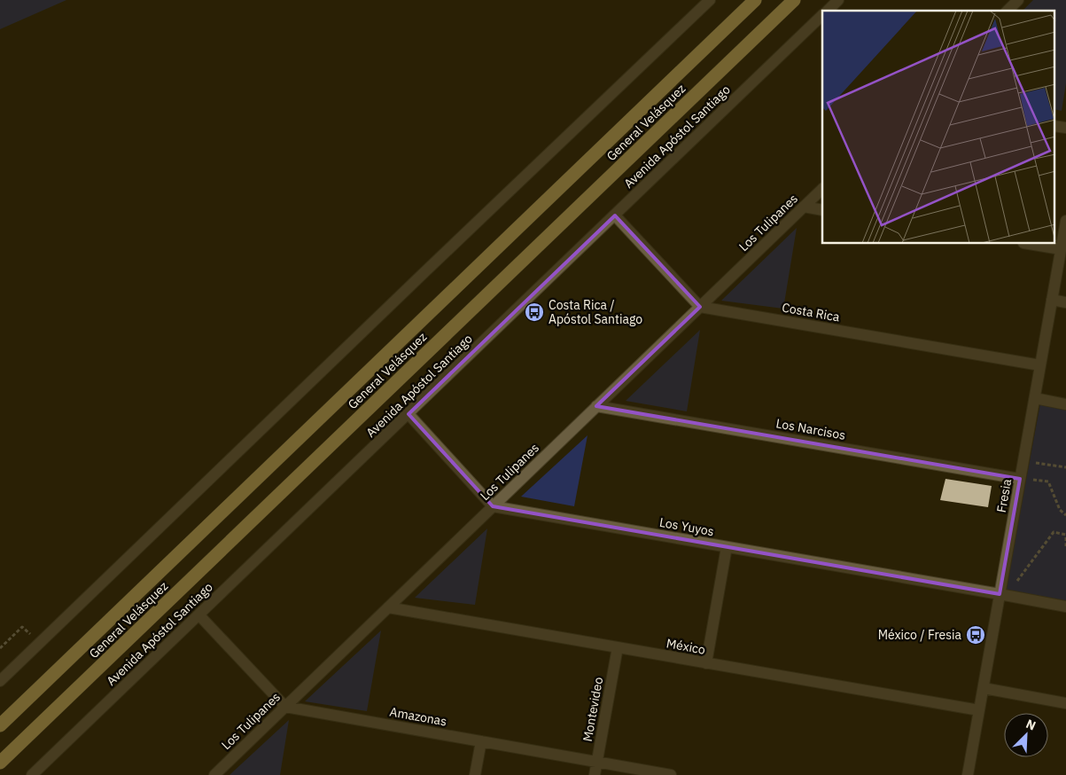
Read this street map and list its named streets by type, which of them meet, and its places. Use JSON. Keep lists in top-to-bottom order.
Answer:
{
  "streets": {
    "highway": ["General Velásquez"],
    "street": [
      "Avenida Apóstol Santiago",
      "Los Tulipanes",
      "Costa Rica",
      "Los Narcisos",
      "Fresia",
      "Los Yuyos",
      "México",
      "Montevideo",
      "Amazonas"
    ]
  },
  "crossings": [
    ["Los Tulipanes", "Costa Rica"],
    ["Los Tulipanes", "Los Narcisos"],
    ["Los Tulipanes", "Los Yuyos"],
    ["Los Tulipanes", "México"],
    ["Los Tulipanes", "Amazonas"],
    ["Costa Rica", "Fresia"],
    ["Los Narcisos", "Fresia"],
    ["Fresia", "Los Yuyos"],
    ["Fresia", "México"],
    ["México", "Montevideo"],
    ["Montevideo", "Amazonas"]
  ],
  "places": {
    "bus stop": ["Costa Rica / Apóstol Santiago", "México / Fresia"]
  },
  "north": "top right"
}
